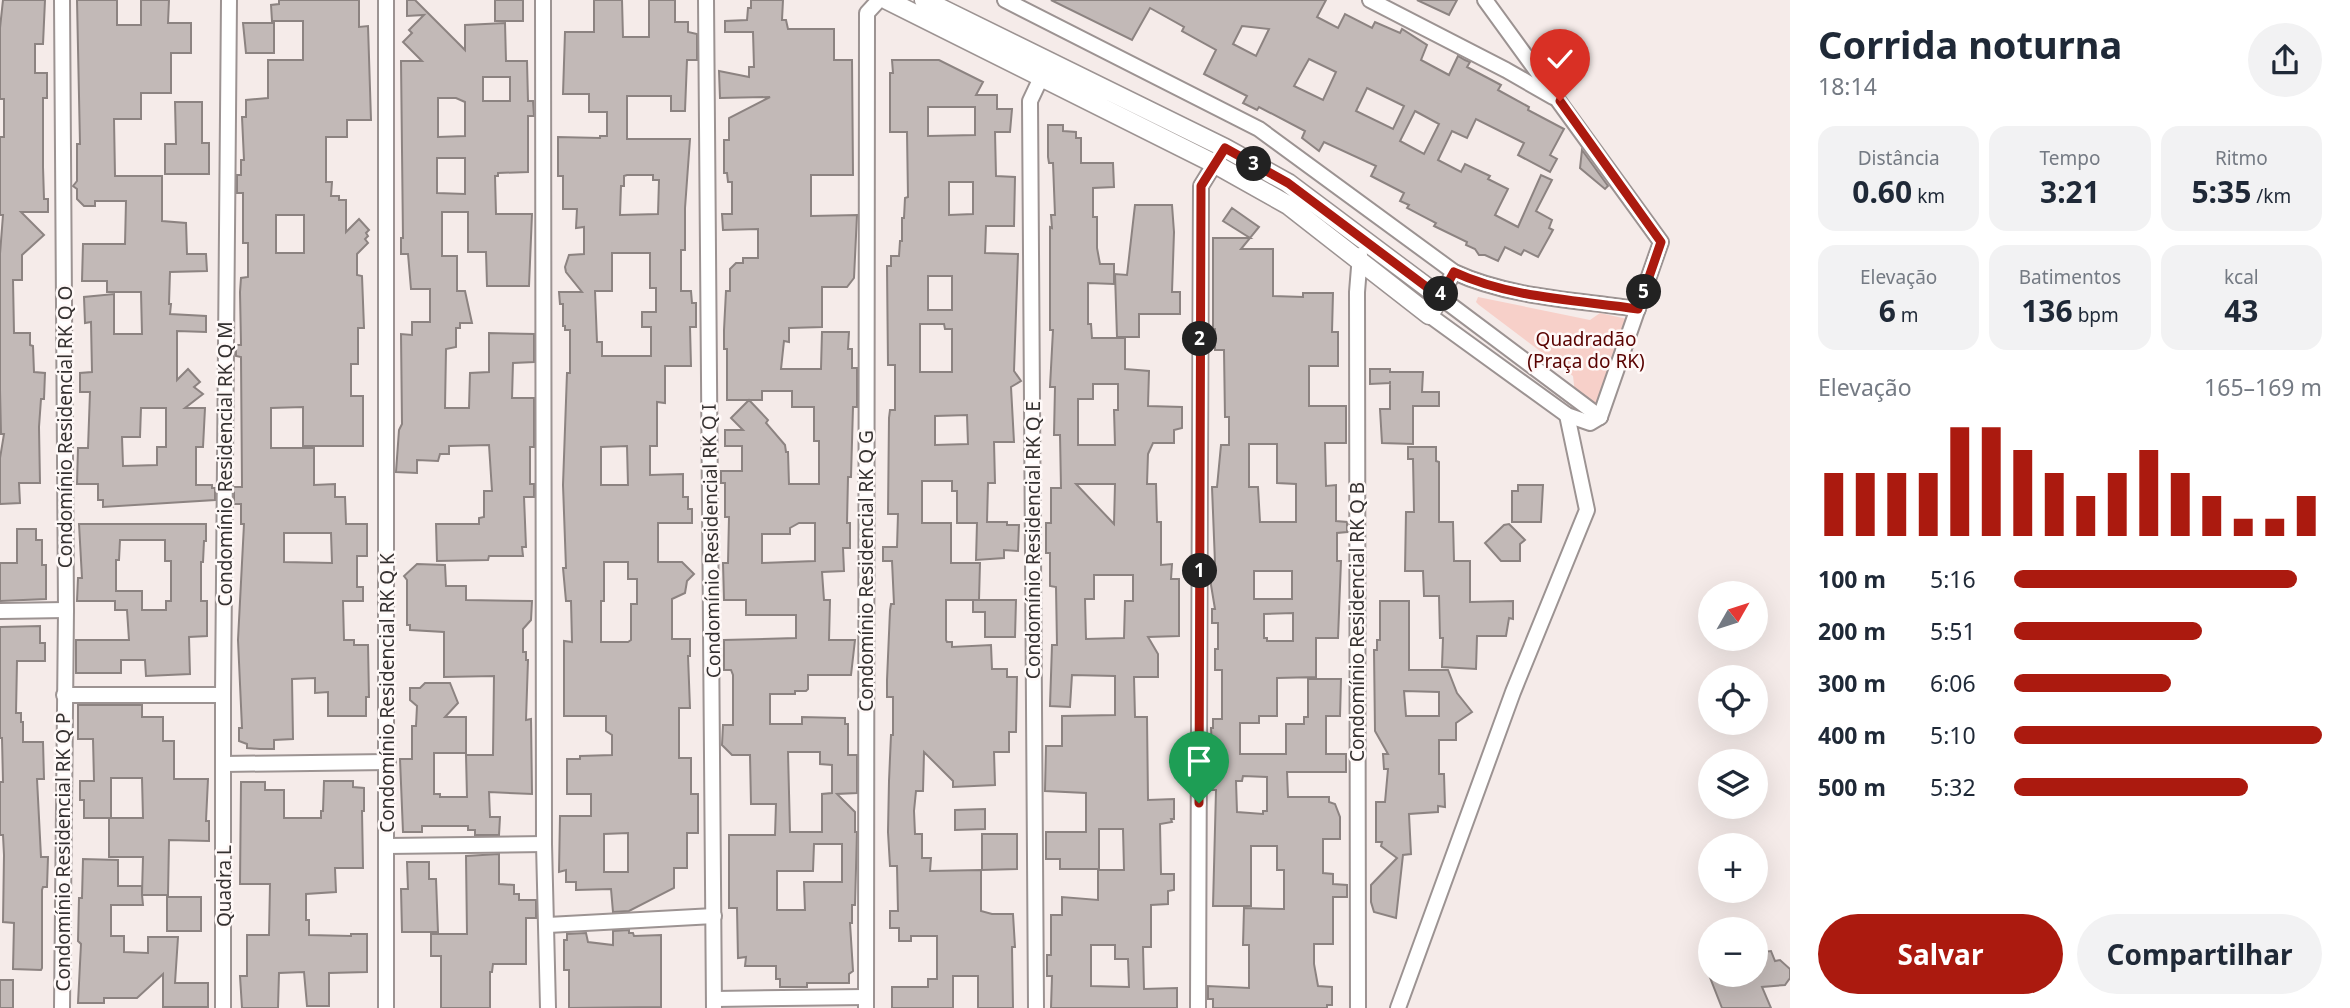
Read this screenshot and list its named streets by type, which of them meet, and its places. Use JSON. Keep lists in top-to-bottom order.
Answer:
{
  "streets": {
    "street": [
      "Condomínio Residencial RK Q O",
      "Condomínio Residencial RK Q M",
      "Condomínio Residencial RK Q E",
      "Condomínio Residencial RK Q I",
      "Condomínio Residencial RK Q G",
      "Condomínio Residencial RK Q B",
      "Condomínio Residencial RK Q K",
      "Condomínio Residencial RK Q P",
      "Quadra L"
    ]
  },
  "crossings": [
    ["Condomínio Residencial RK Q O", "Condomínio Residencial RK Q P"],
    ["Condomínio Residencial RK Q M", "Quadra L"],
    ["Condomínio Residencial RK Q I", "Condomínio Residencial RK Q G"]
  ],
  "parks": ["Quadradão (Praça do RK)"],
  "north": "top right",
  "page": {
    "heading": ["Corrida noturna", "18:14"],
    "stats": [
      ["Distância", "0.60 km"],
      ["Tempo", "3:21"],
      ["Ritmo", "5:35 /km"],
      ["Elevação", "6 m"],
      ["Batimentos", "136 bpm"],
      ["kcal", "43"]
    ],
    "pins": [
      "3",
      "5",
      "4",
      "2",
      "1"
    ],
    "chart": ["Elevação", "165–169 m"],
    "list": [
      {
        "name": "100 m",
        "note": "5:16"
      },
      {
        "name": "200 m",
        "note": "5:51"
      },
      {
        "name": "300 m",
        "note": "6:06"
      },
      {
        "name": "400 m",
        "note": "5:10"
      },
      {
        "name": "500 m",
        "note": "5:32"
      }
    ],
    "map_buttons": ["+", "−"],
    "buttons": ["Salvar", "Compartilhar"]
  }
}
